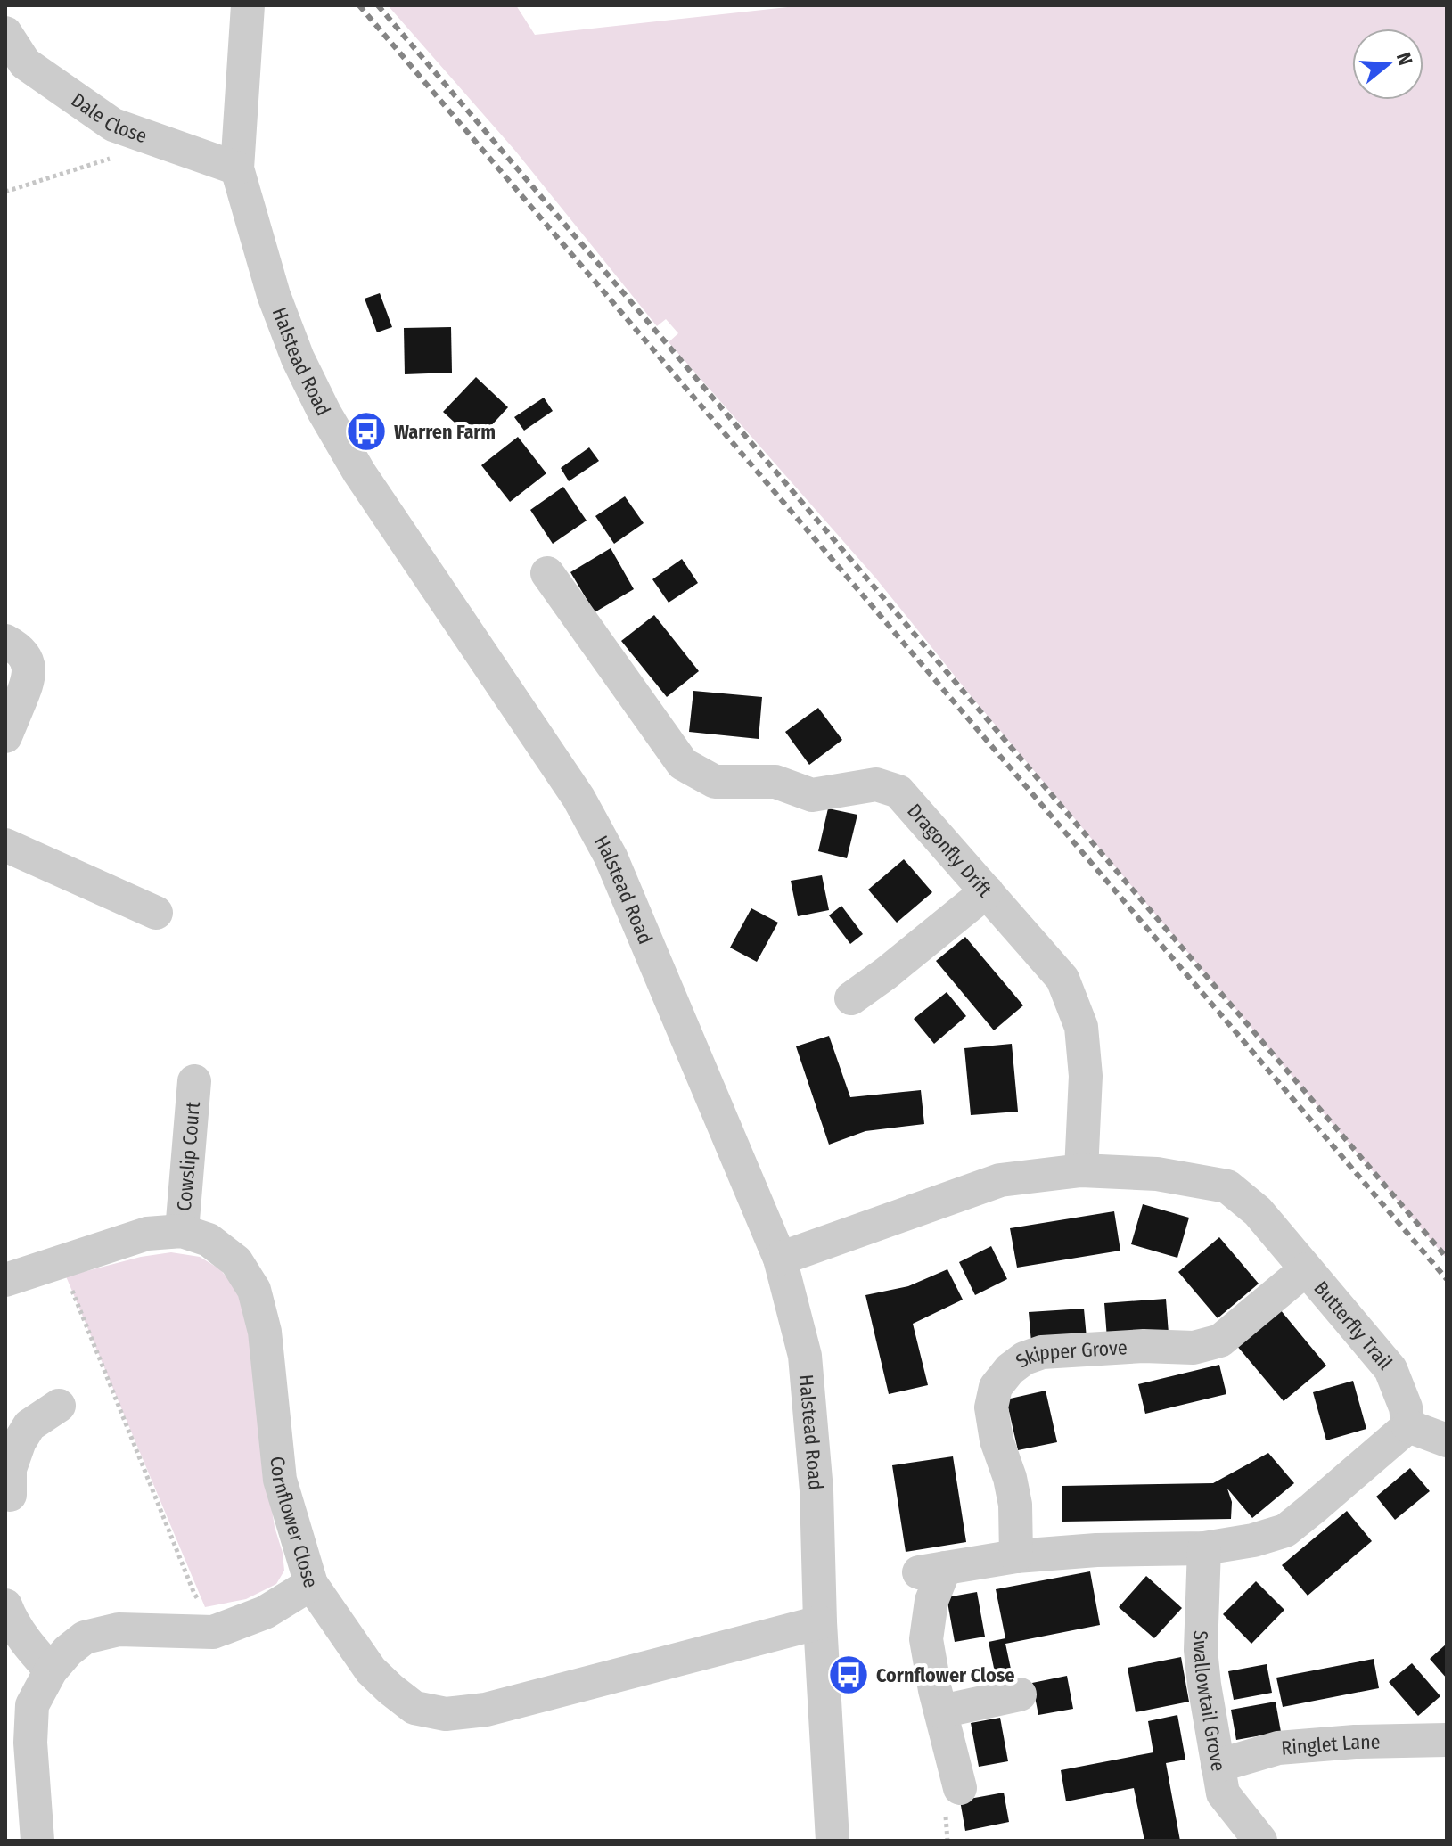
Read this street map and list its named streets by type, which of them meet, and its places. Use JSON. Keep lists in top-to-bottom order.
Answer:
{
  "streets": {
    "street": [
      "Dale Close",
      "Halstead Road",
      "Dragonfly Drift",
      "Cowslip Court",
      "Butterfly Trail",
      "Skipper Grove",
      "Cornflower Close",
      "Swallowtail Grove",
      "Ringlet Lane"
    ]
  },
  "crossings": [
    ["Dale Close", "Halstead Road"],
    ["Halstead Road", "Butterfly Trail"],
    ["Halstead Road", "Cornflower Close"],
    ["Dragonfly Drift", "Butterfly Trail"],
    ["Cowslip Court", "Cornflower Close"],
    ["Butterfly Trail", "Skipper Grove"],
    ["Swallowtail Grove", "Ringlet Lane"]
  ],
  "places": {
    "bus stop": ["Warren Farm", "Cornflower Close"]
  },
  "north": "right"
}
